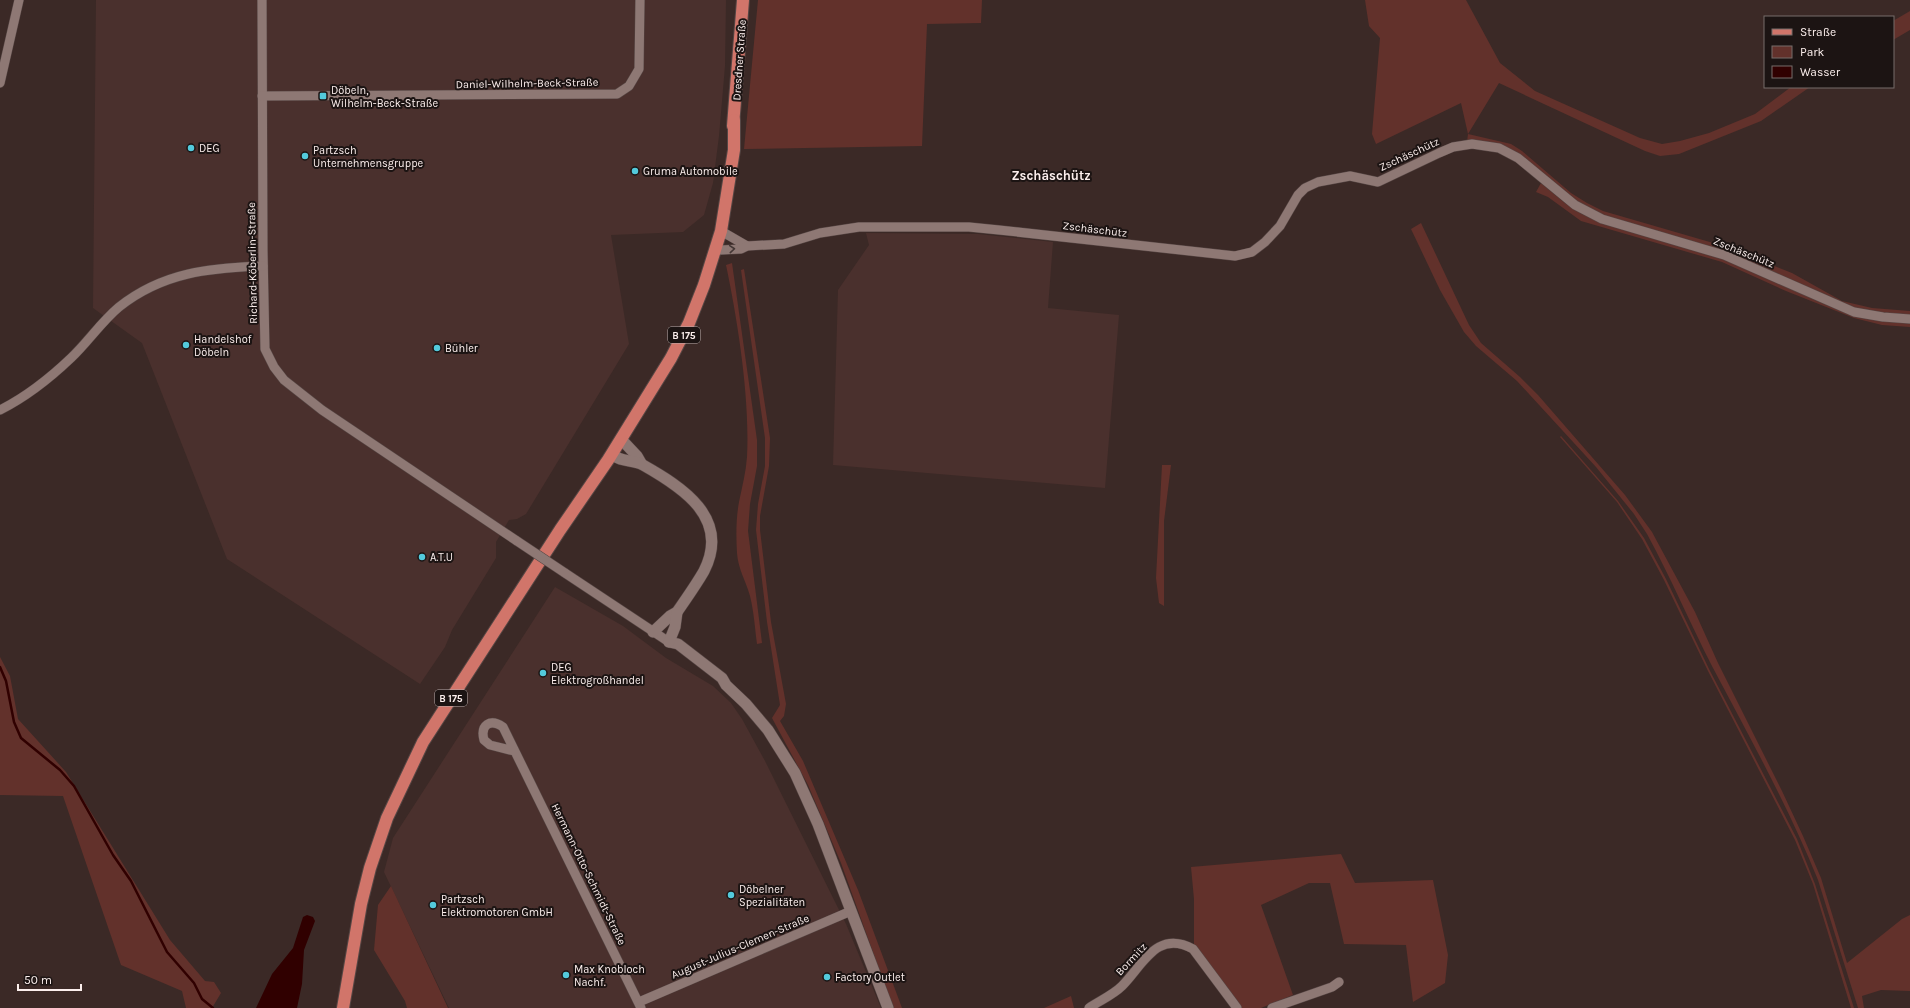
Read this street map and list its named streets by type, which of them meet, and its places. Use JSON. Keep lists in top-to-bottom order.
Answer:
{
  "streets": {
    "main road": ["Dresdner Straße", "B 175"],
    "street": [
      "Daniel-Wilhelm-Beck-Straße",
      "Zschäschütz",
      "Richard-Köberlin-Straße",
      "Hermann-Otto-Schmidt-Straße",
      "August-Julius-Clemen-Straße",
      "Bormitz"
    ]
  },
  "crossings": [
    ["Dresdner Straße", "Zschäschütz"],
    ["Dresdner Straße", "B 175"],
    ["Daniel-Wilhelm-Beck-Straße", "Richard-Köberlin-Straße"],
    ["Zschäschütz", "B 175"],
    ["Hermann-Otto-Schmidt-Straße", "August-Julius-Clemen-Straße"]
  ],
  "districts": ["Zschäschütz"],
  "places": {
    "transit": ["Döbeln, Wilhelm-Beck-Straße"],
    "other": [
      "DEG",
      "Partzsch Unternehmensgruppe",
      "Gruma Automobile",
      "Handelshof Döbeln",
      "Bühler",
      "A.T.U",
      "DEG Elektrogroßhandel",
      "Döbelner Spezialitäten",
      "Partzsch Elektromotoren GmbH",
      "Max Knobloch Nachf.",
      "Factory Outlet"
    ]
  },
  "legend": ["Straße", "Park", "Wasser"],
  "scale_bar": "50 m"
}
